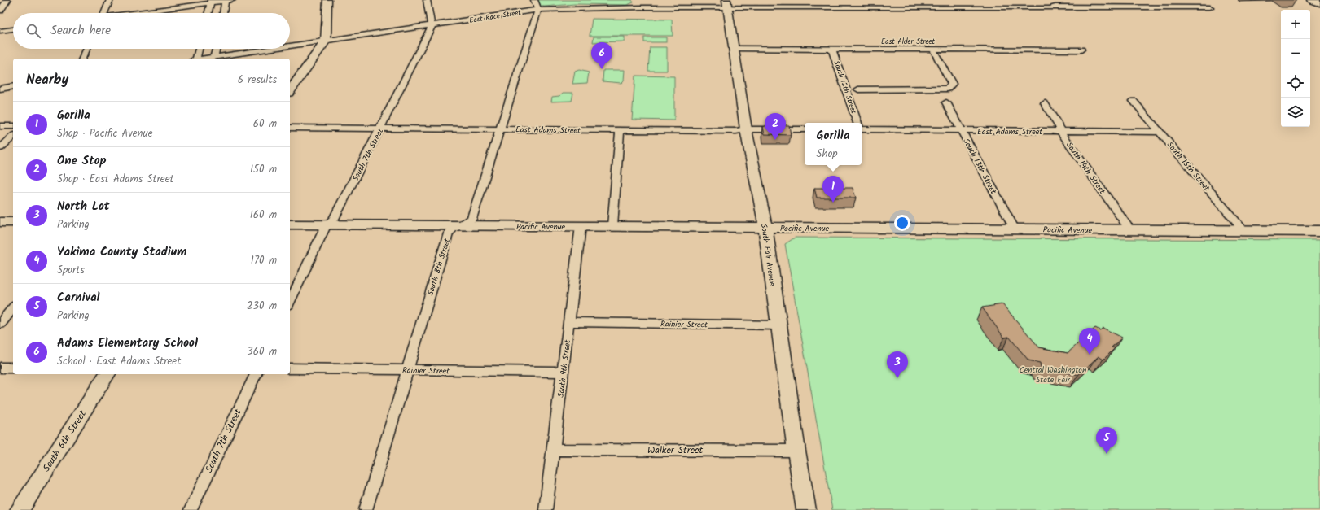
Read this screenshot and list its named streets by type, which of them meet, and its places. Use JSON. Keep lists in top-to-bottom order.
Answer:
{
  "streets": {
    "street": [
      "East Race Street",
      "East Alder Street",
      "South 12th Street",
      "East Adams Street",
      "South 7th Street",
      "South 13th Street",
      "South 15th Street",
      "South 14th Street",
      "Pacific Avenue",
      "South Fair Avenue",
      "South 8th Street",
      "Rainier Street",
      "South 9th Street",
      "South 6th Street",
      "Walker Street"
    ]
  },
  "crossings": [
    ["East Race Street", "South 7th Street"],
    ["East Race Street", "South Fair Avenue"],
    ["East Race Street", "South 8th Street"],
    ["East Alder Street", "South 12th Street"],
    ["East Alder Street", "South Fair Avenue"],
    ["East Adams Street", "South 7th Street"],
    ["East Adams Street", "South 13th Street"],
    ["East Adams Street", "South 15th Street"],
    ["East Adams Street", "South 14th Street"],
    ["East Adams Street", "South Fair Avenue"],
    ["East Adams Street", "South 8th Street"],
    ["South 7th Street", "Pacific Avenue"],
    ["South 13th Street", "Pacific Avenue"],
    ["South 15th Street", "Pacific Avenue"],
    ["South 14th Street", "Pacific Avenue"],
    ["Pacific Avenue", "South Fair Avenue"],
    ["Pacific Avenue", "South 8th Street"],
    ["Pacific Avenue", "South 9th Street"],
    ["South Fair Avenue", "Rainier Street"],
    ["South Fair Avenue", "Walker Street"],
    ["South 8th Street", "Rainier Street"],
    ["Rainier Street", "South 9th Street"],
    ["South 9th Street", "Walker Street"]
  ],
  "parks": ["Central Washington State Fair"],
  "page": {
    "map_buttons": ["+", "−"],
    "search": "Search here",
    "pins": [
      "6",
      "2",
      "1",
      "4",
      "3",
      "5"
    ],
    "heading": ["Nearby", "6 results"],
    "list": [
      {
        "mark": "1",
        "name": "Gorilla",
        "note": "Shop · Pacific Avenue",
        "value": "60 m"
      },
      {
        "mark": "2",
        "name": "One Stop",
        "note": "Shop · East Adams Street",
        "value": "150 m"
      },
      {
        "mark": "3",
        "name": "North Lot",
        "note": "Parking",
        "value": "160 m"
      },
      {
        "mark": "4",
        "name": "Yakima County Stadium",
        "note": "Sports",
        "value": "170 m"
      },
      {
        "mark": "5",
        "name": "Carnival",
        "note": "Parking",
        "value": "230 m"
      },
      {
        "mark": "6",
        "name": "Adams Elementary School",
        "note": "School · East Adams Street",
        "value": "360 m"
      }
    ],
    "popup": ["Gorilla", "Shop"]
  }
}
